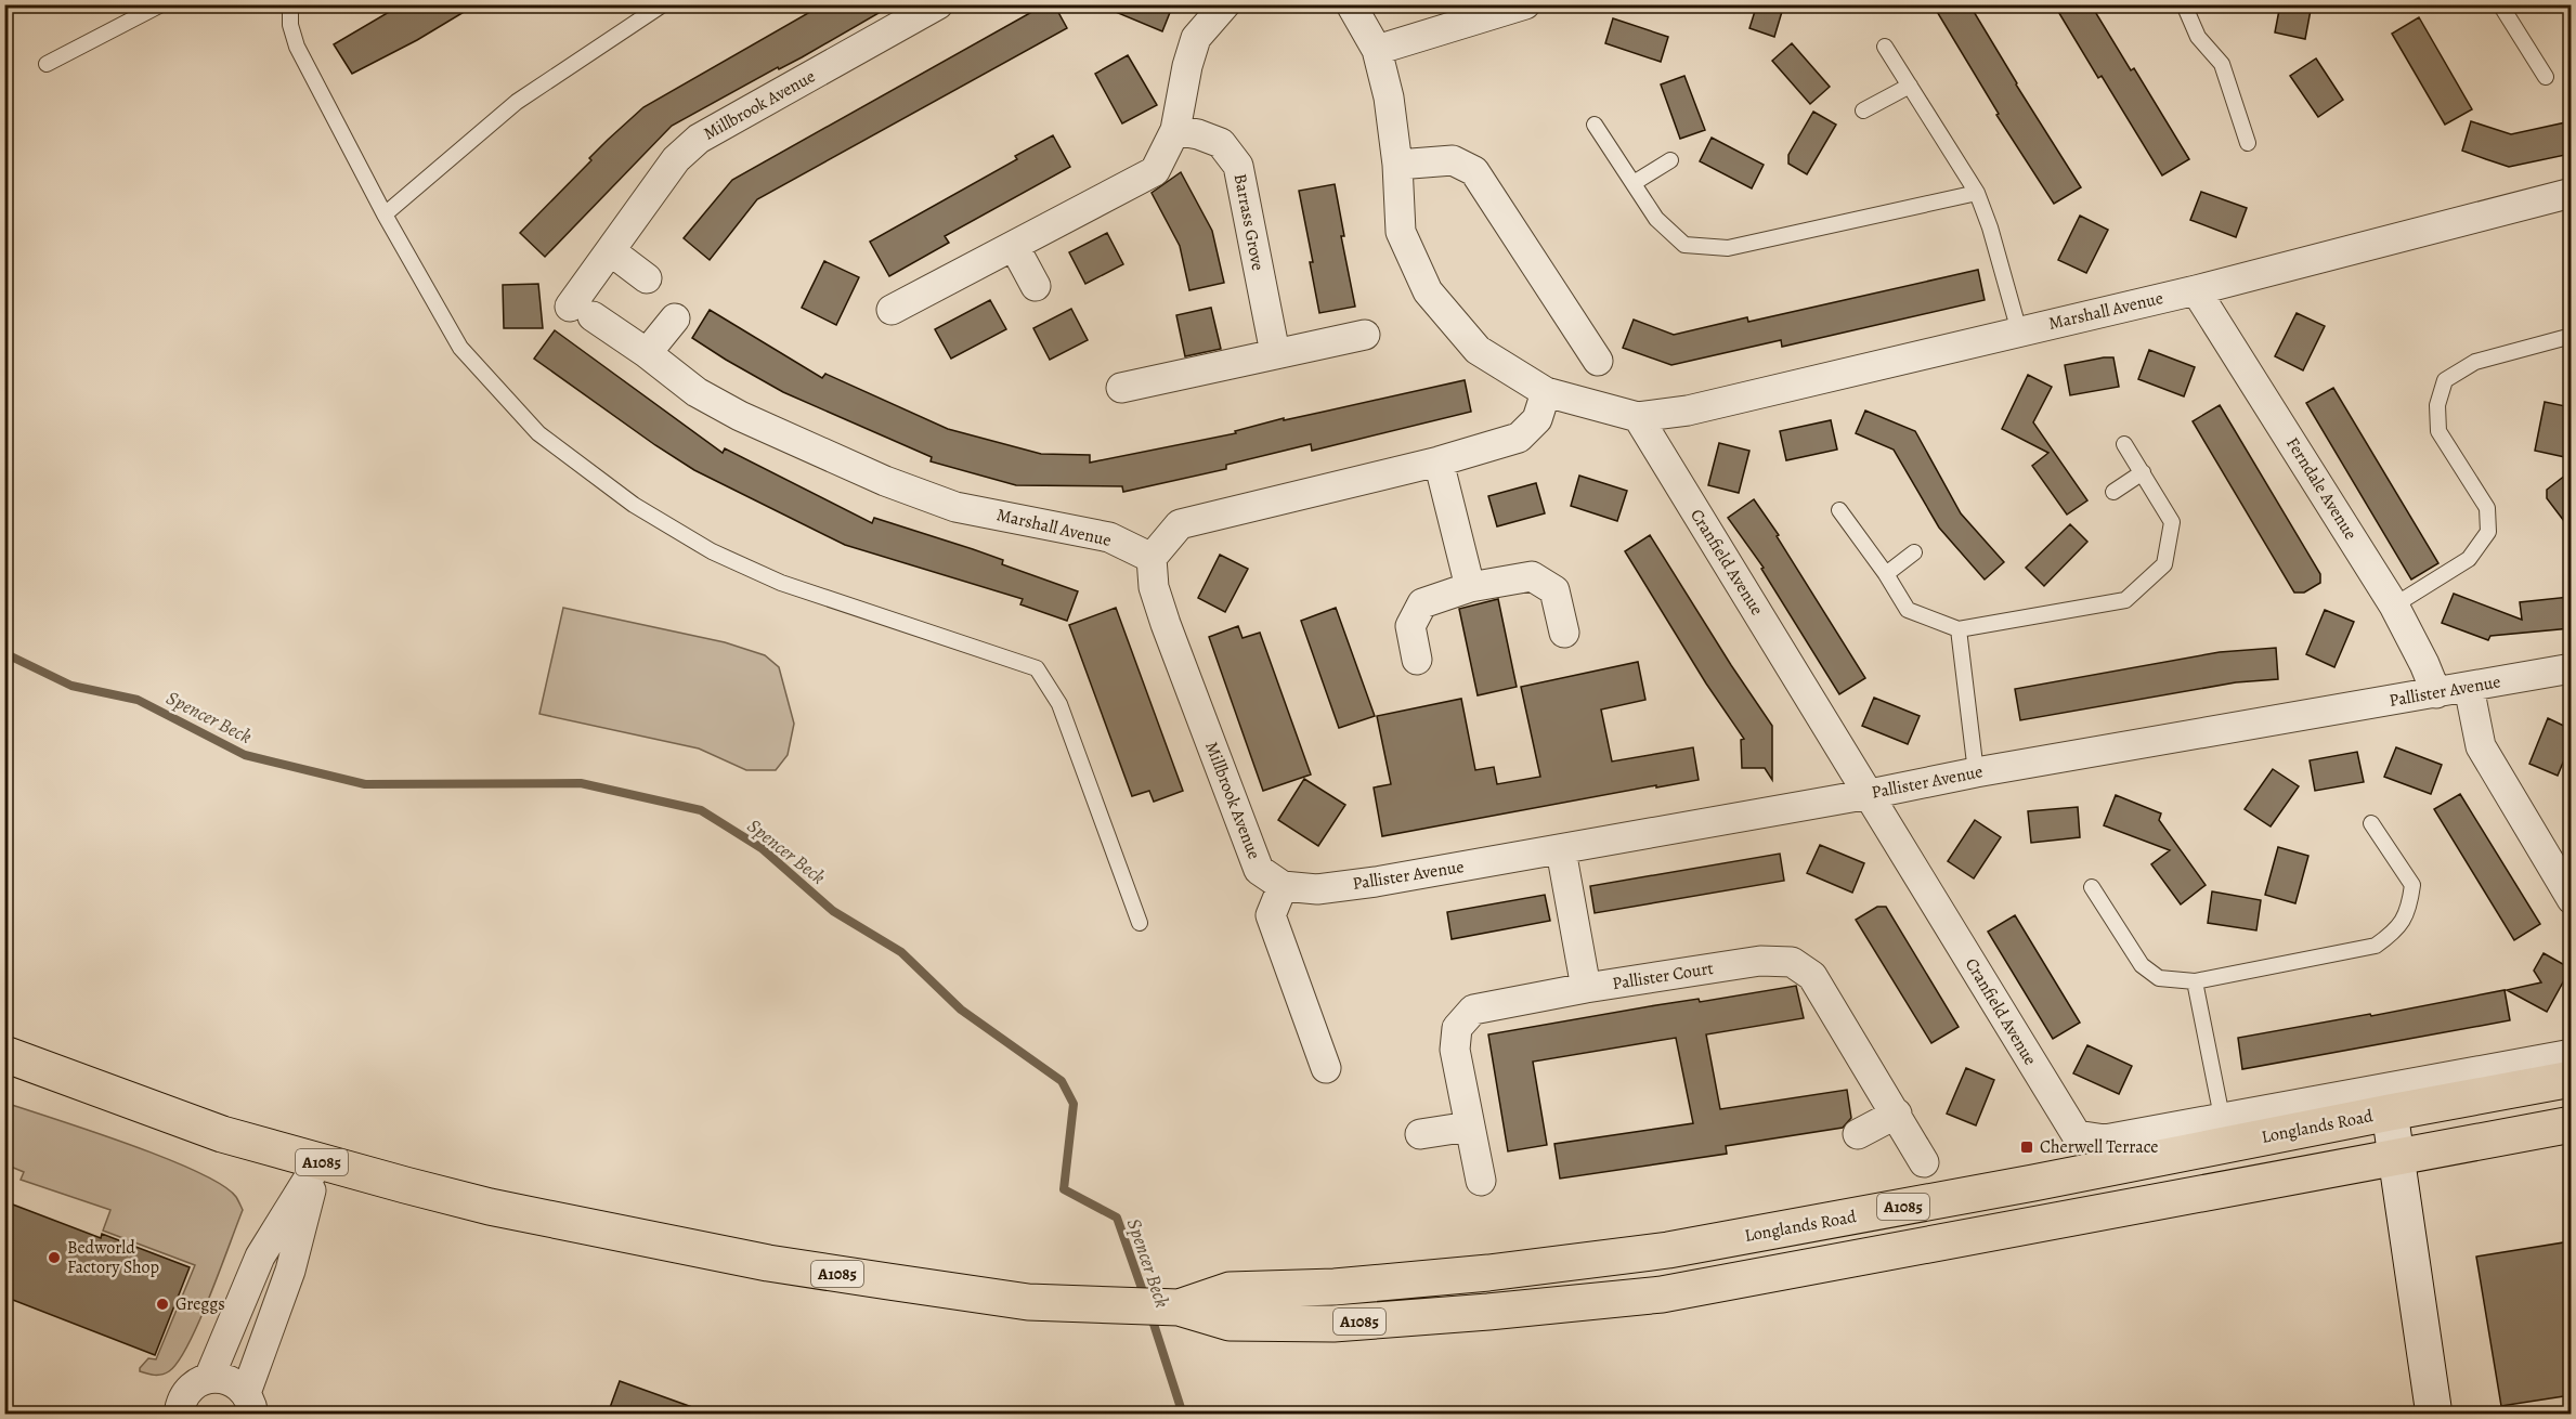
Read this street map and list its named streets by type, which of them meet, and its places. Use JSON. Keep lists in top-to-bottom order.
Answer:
{
  "streets": {
    "main road": ["Longlands Road", "A1085"],
    "street": [
      "Millbrook Avenue",
      "Barrass Grove",
      "Marshall Avenue",
      "Ferndale Avenue",
      "Cranfield Avenue",
      "Pallister Avenue",
      "Pallister Court"
    ]
  },
  "crossings": [
    ["Millbrook Avenue", "Marshall Avenue"],
    ["Millbrook Avenue", "Pallister Avenue"],
    ["Marshall Avenue", "Ferndale Avenue"],
    ["Marshall Avenue", "Cranfield Avenue"],
    ["Ferndale Avenue", "Pallister Avenue"],
    ["Cranfield Avenue", "Pallister Avenue"],
    ["Longlands Road", "A1085"]
  ],
  "water": ["Spencer Beck"],
  "places": {
    "transit": ["Cherwell Terrace"],
    "other": ["Bedworld Factory Shop", "Greggs"]
  }
}
